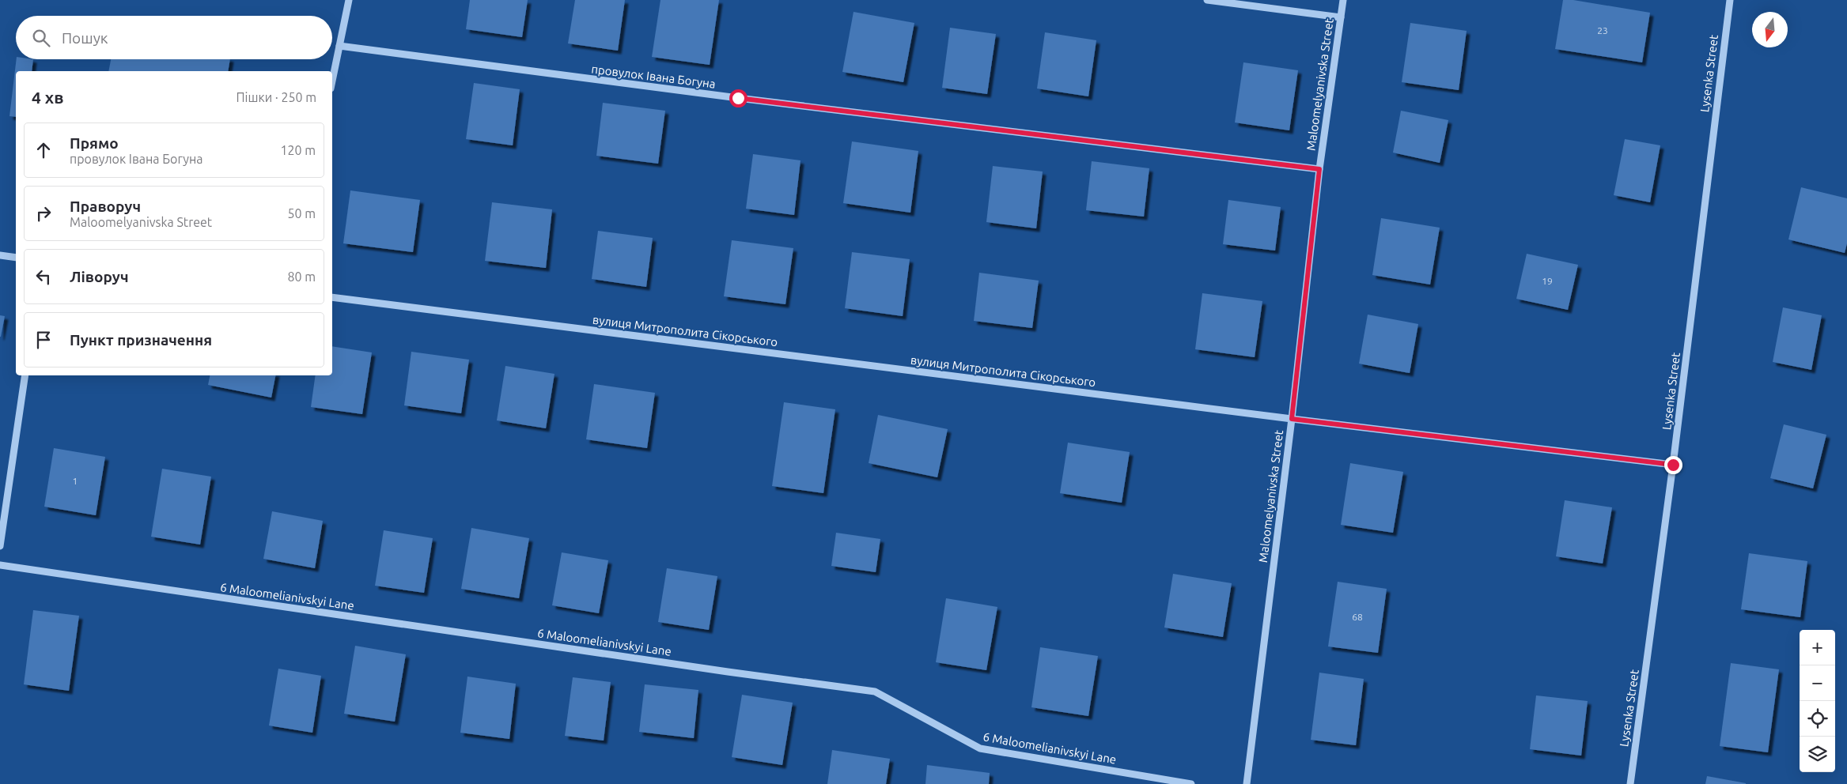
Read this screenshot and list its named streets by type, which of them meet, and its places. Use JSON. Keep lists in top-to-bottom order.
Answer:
{
  "streets": {
    "street": [
      "Lysenka Street",
      "провулок Івана Богуна",
      "Maloomelyanivska Street",
      "вулиця Митрополита Сікорського",
      "6 Maloomelianivskyi Lane"
    ]
  },
  "crossings": [
    ["Lysenka Street", "вулиця Митрополита Сікорського"],
    ["провулок Івана Богуна", "Maloomelyanivska Street"],
    ["Maloomelyanivska Street", "вулиця Митрополита Сікорського"]
  ],
  "house_numbers": [
    "23",
    "19",
    "1",
    "68"
  ],
  "north": "bottom",
  "page": {
    "search": "Пошук",
    "heading": ["4 хв", "Пішки · 250 m"],
    "list": [
      ["Прямо", "провулок Івана Богуна", "120 m"],
      ["Праворуч", "Maloomelyanivska Street", "50 m"],
      ["Ліворуч", "80 m"],
      "Пункт призначення"
    ],
    "map_buttons": ["+", "−"]
  }
}
